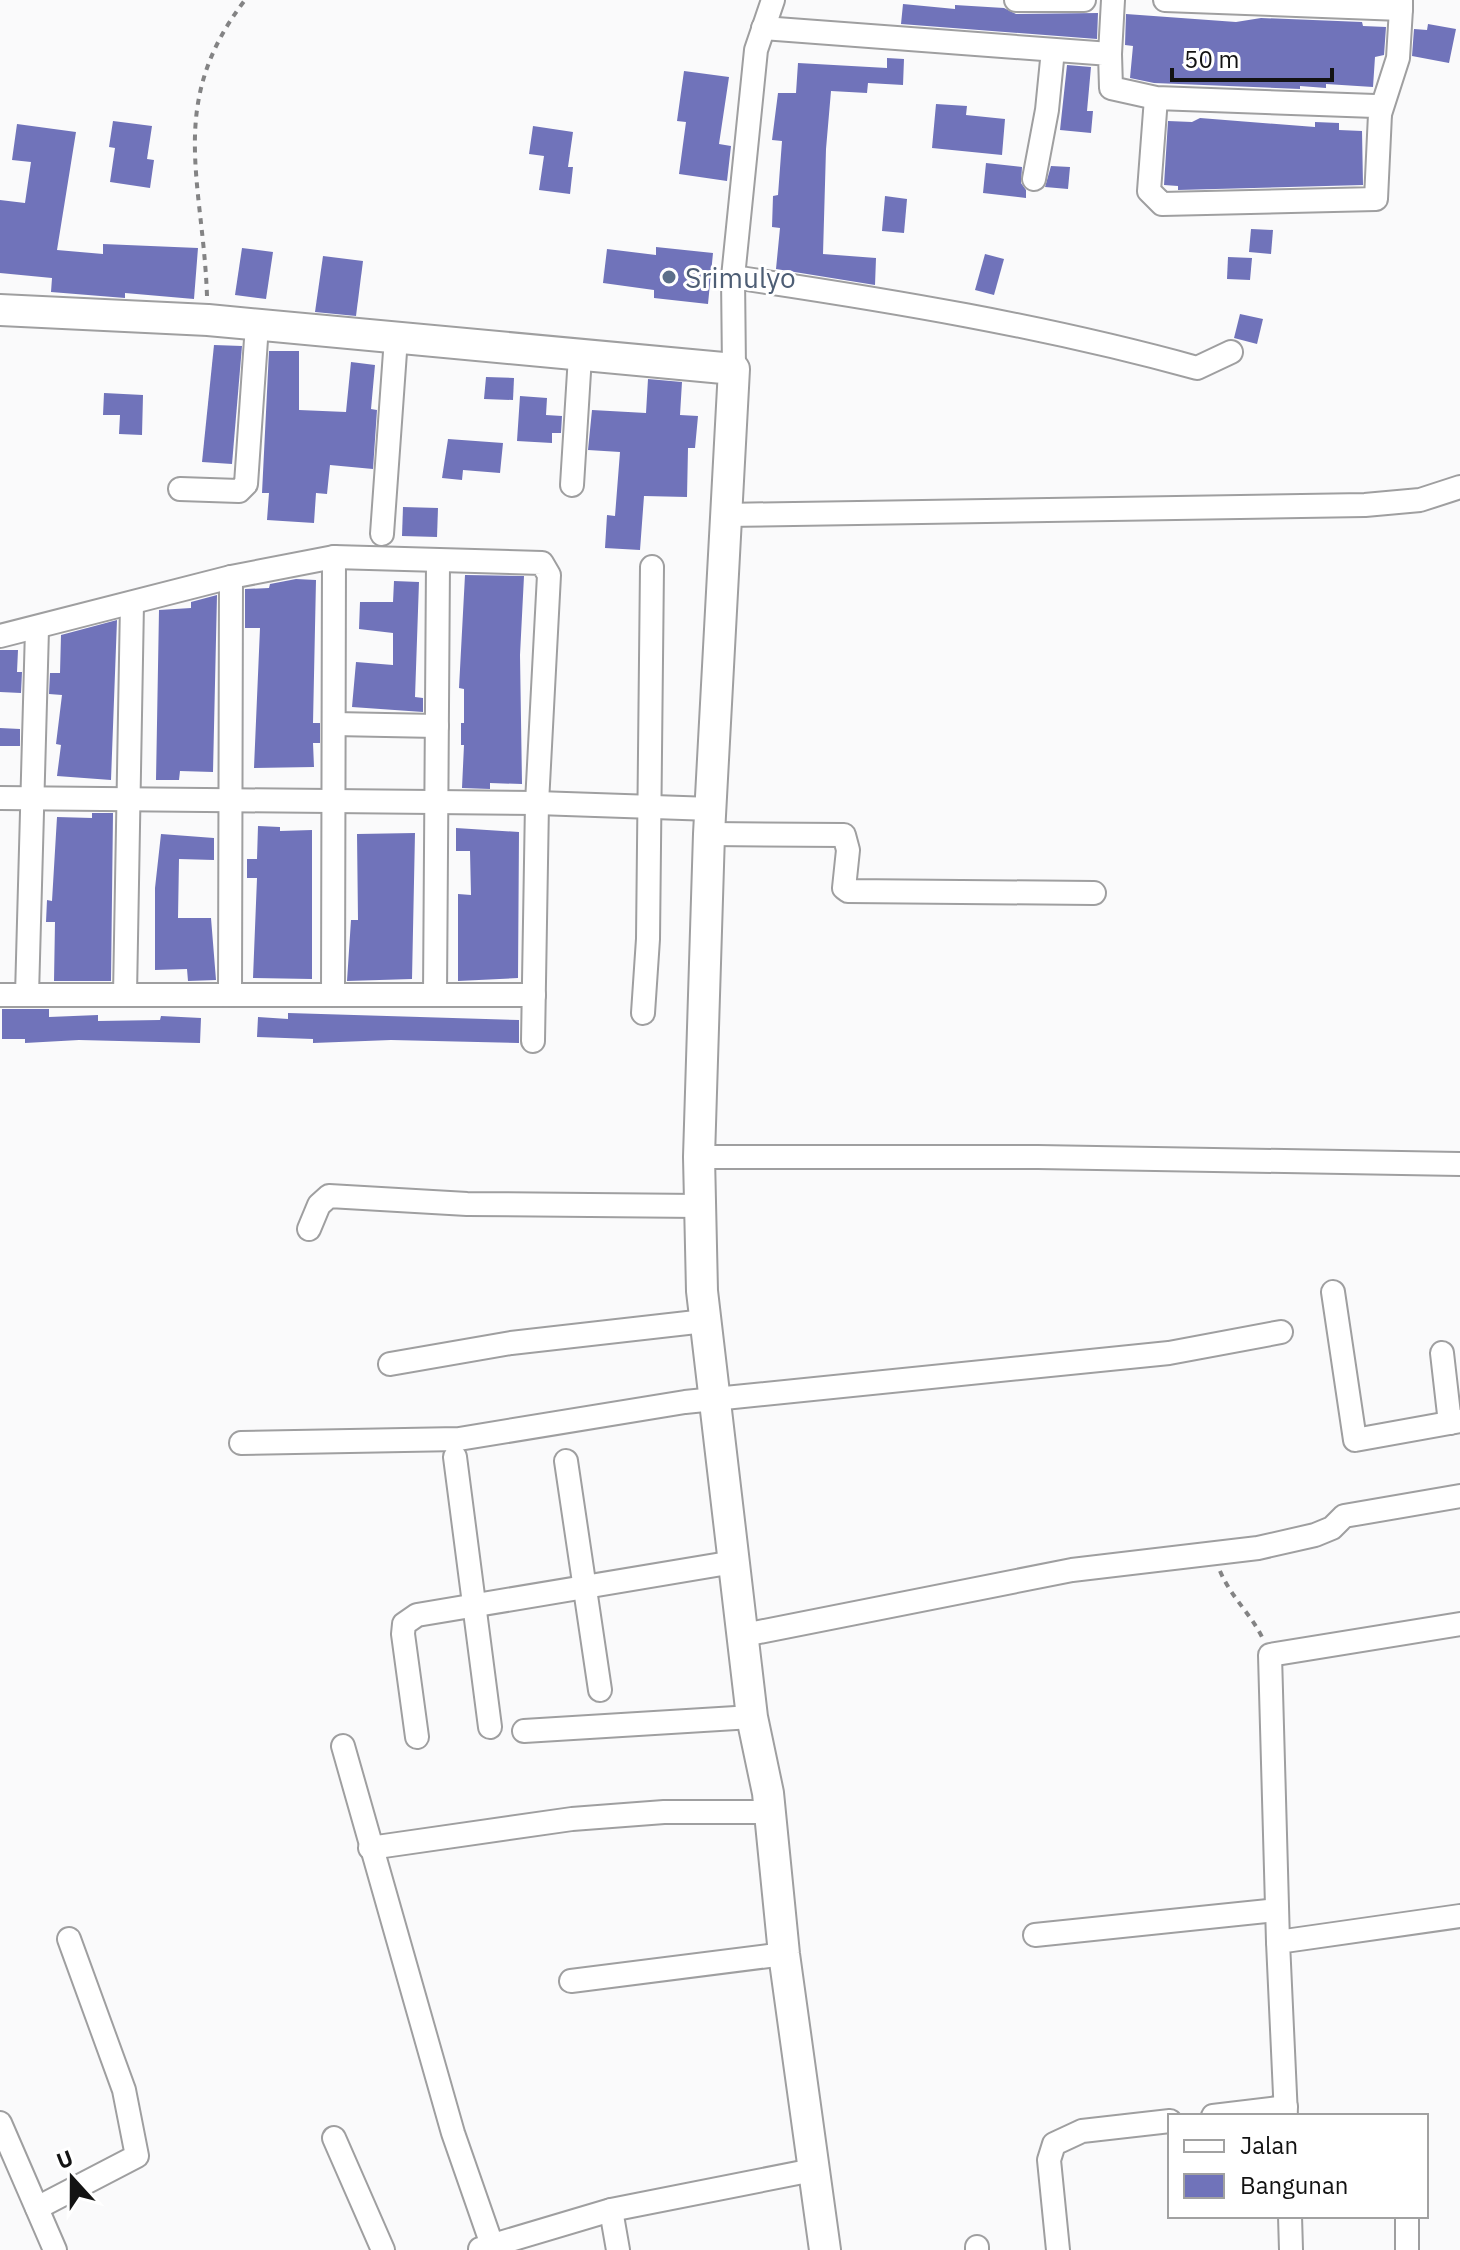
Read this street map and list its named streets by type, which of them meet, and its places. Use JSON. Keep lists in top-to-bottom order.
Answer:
{
  "places": ["Srimulyo"],
  "legend": ["Jalan", "Bangunan"],
  "scale_bar": "50 m",
  "north": "top"
}
